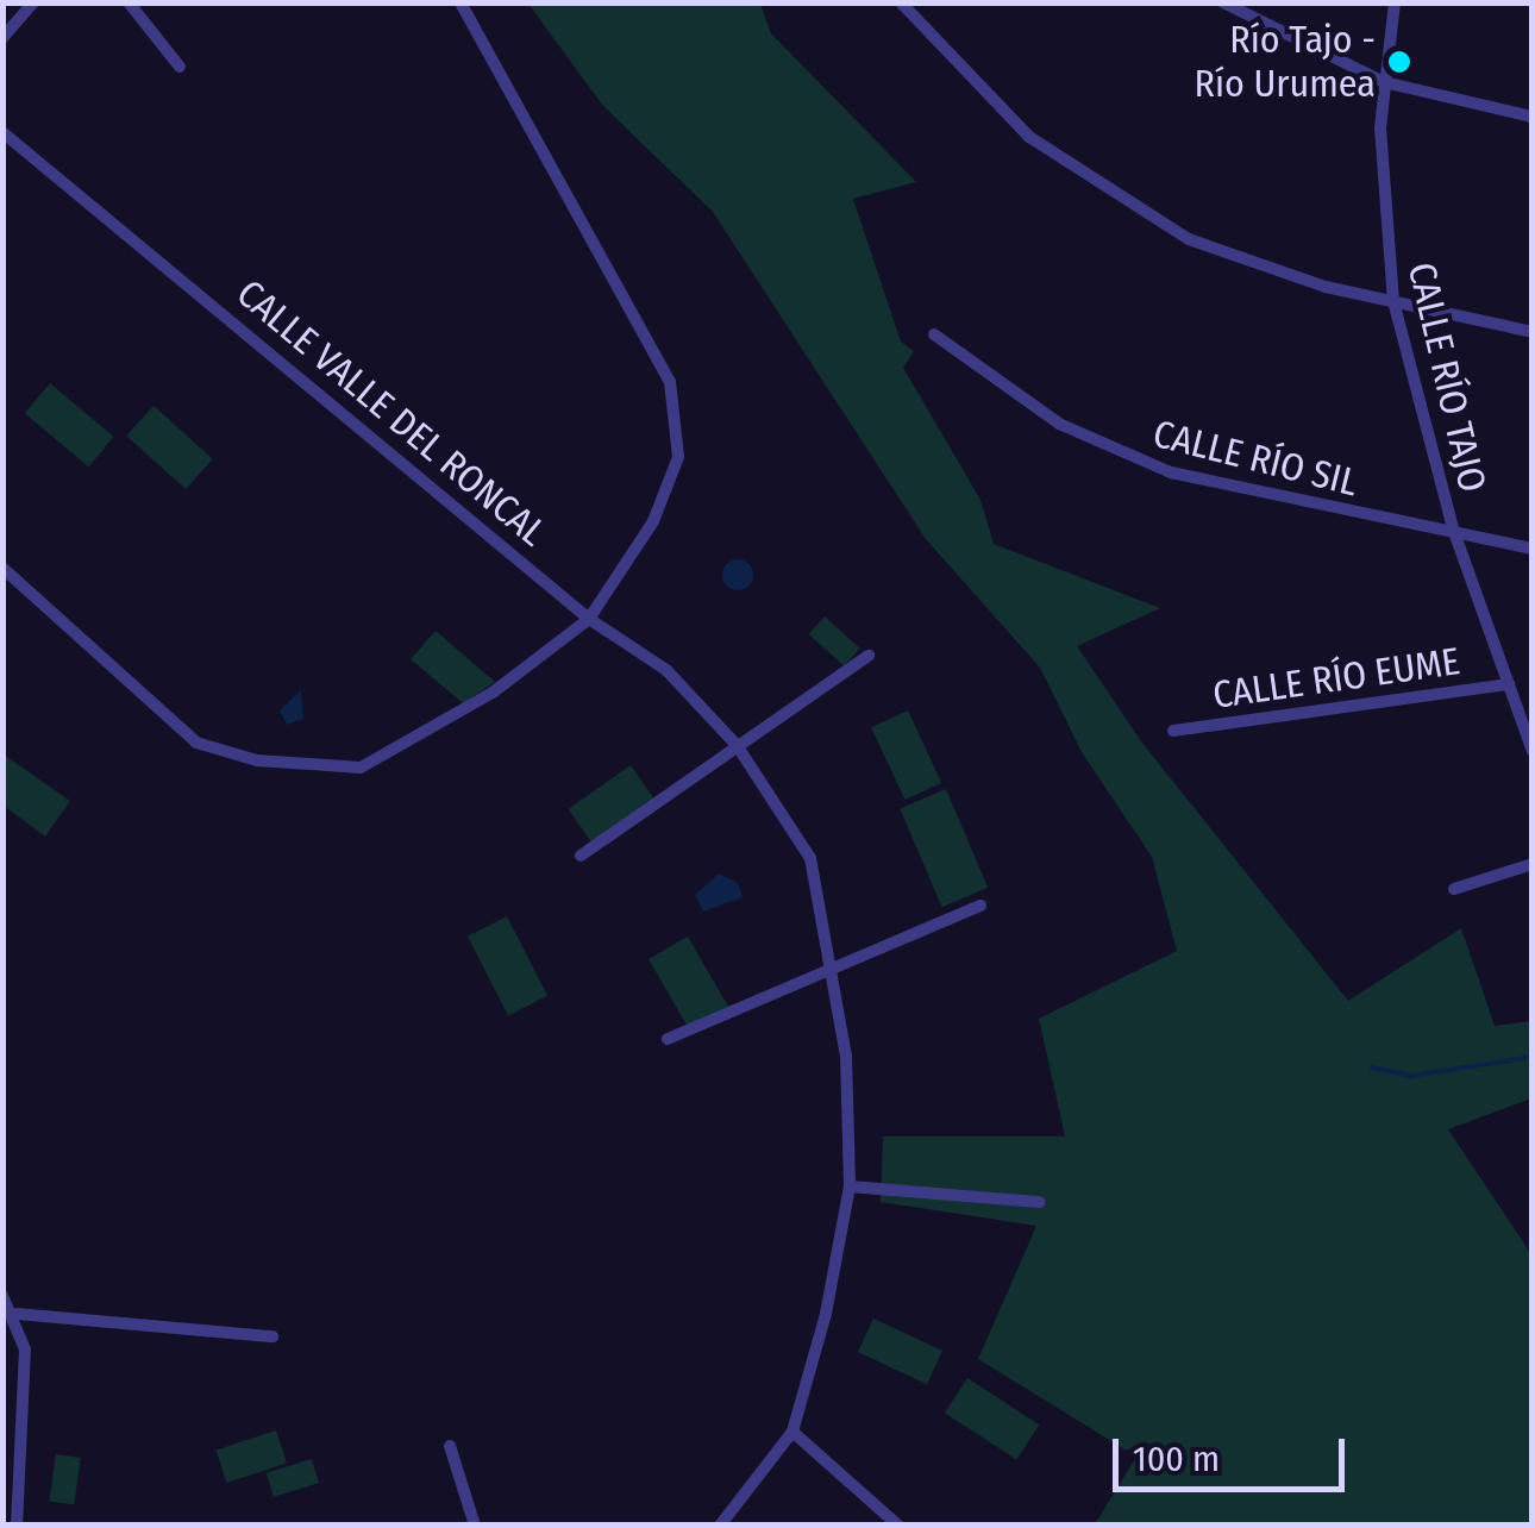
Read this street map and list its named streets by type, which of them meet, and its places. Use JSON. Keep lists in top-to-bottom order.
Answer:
{
  "streets": {
    "street": [
      "CALLE RÍO TAJO",
      "CALLE VALLE DEL RONCAL",
      "CALLE RÍO SIL",
      "CALLE RÍO EUME"
    ]
  },
  "crossings": [
    ["CALLE RÍO TAJO", "CALLE RÍO SIL"],
    ["CALLE RÍO TAJO", "CALLE RÍO EUME"]
  ],
  "places": ["Río Tajo - Río Urumea"],
  "scale_bar": "100 m"
}
